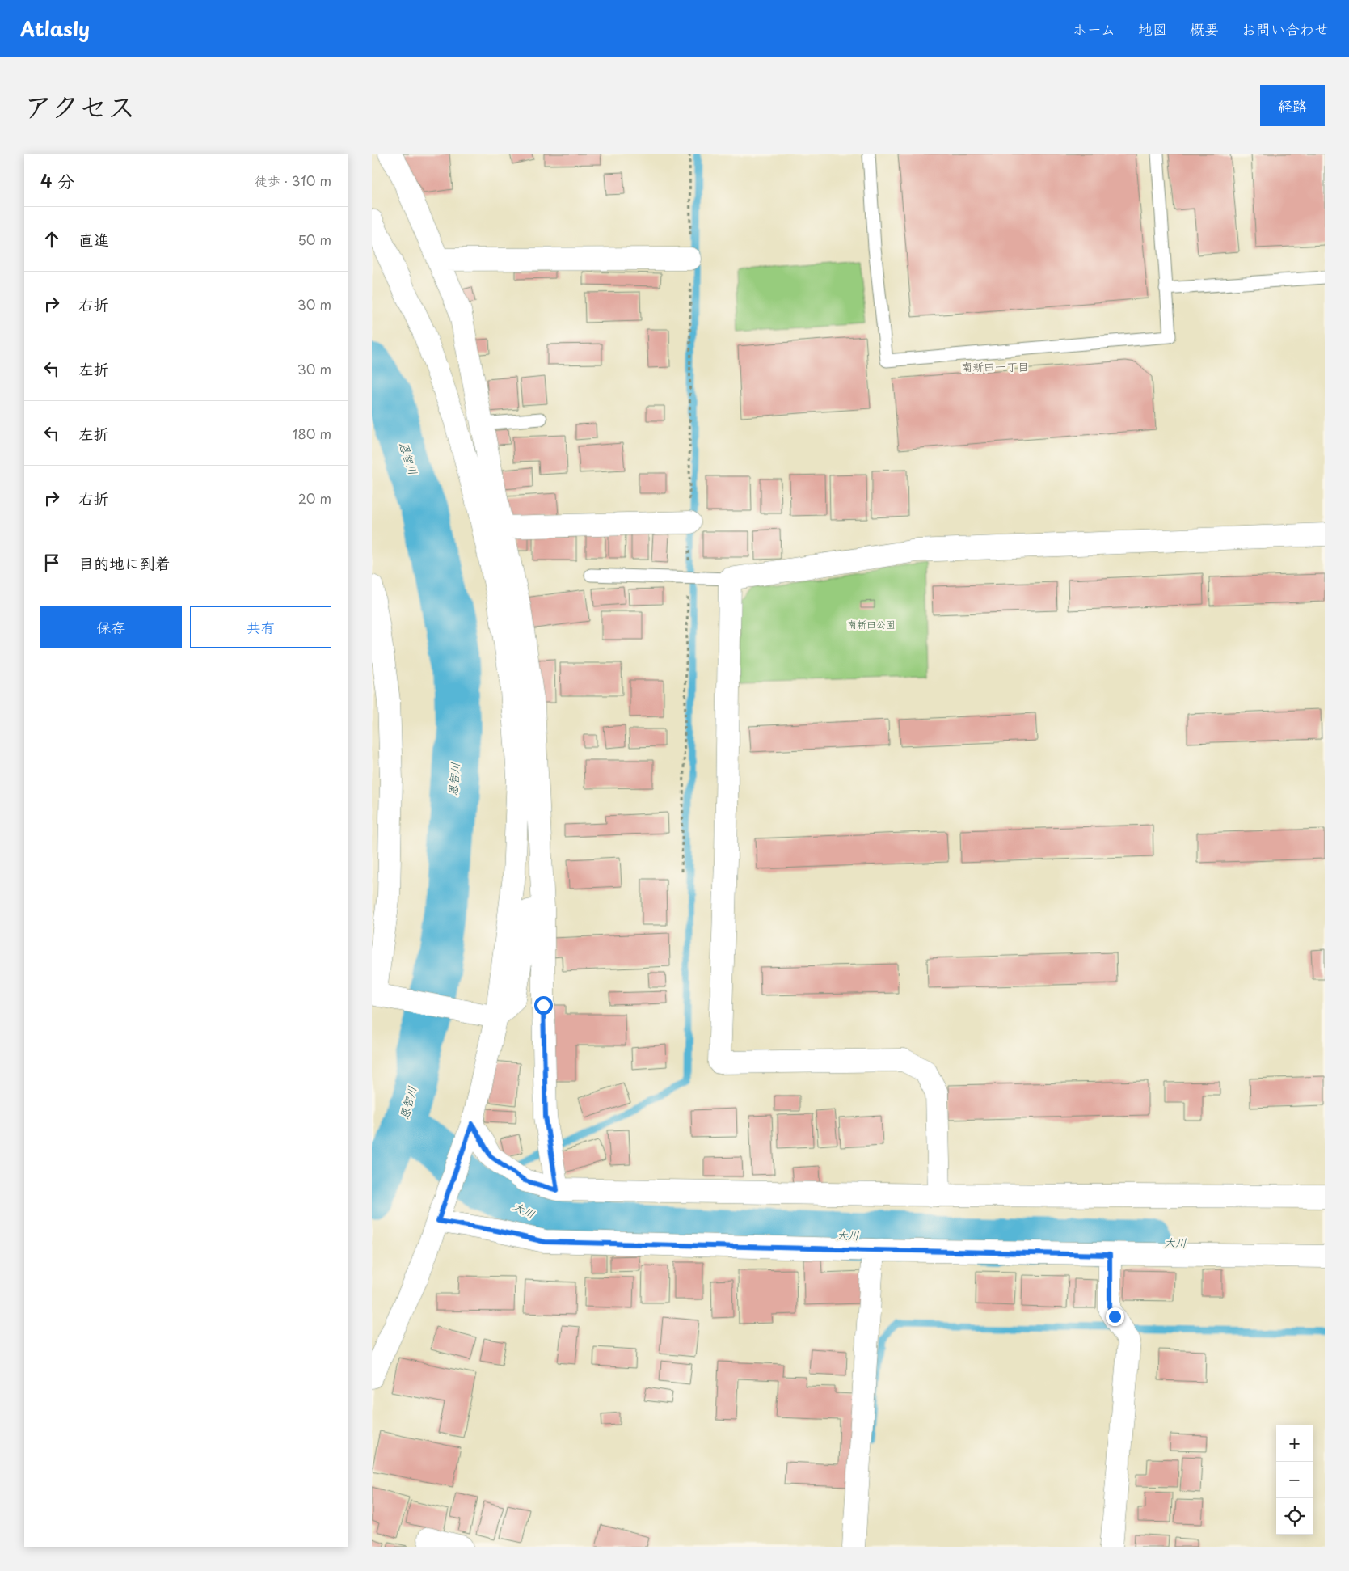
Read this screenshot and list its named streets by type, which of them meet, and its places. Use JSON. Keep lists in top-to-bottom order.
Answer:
{
  "districts": ["南新田一丁目"],
  "water": ["恩智川", "大川"],
  "parks": ["南新田公園"],
  "page": {
    "header": "Atlasly",
    "nav": [
      "ホーム",
      "地図",
      "概要",
      "お問い合わせ"
    ],
    "title": "アクセス",
    "buttons": [
      "経路",
      ["保存", "共有"]
    ],
    "heading": ["4 分", "徒歩 · 310 m"],
    "list": [
      ["直進", "50 m"],
      ["右折", "30 m"],
      ["左折", "30 m"],
      ["左折", "180 m"],
      ["右折", "20 m"],
      "目的地に到着"
    ],
    "map_buttons": ["+", "−"]
  }
}
